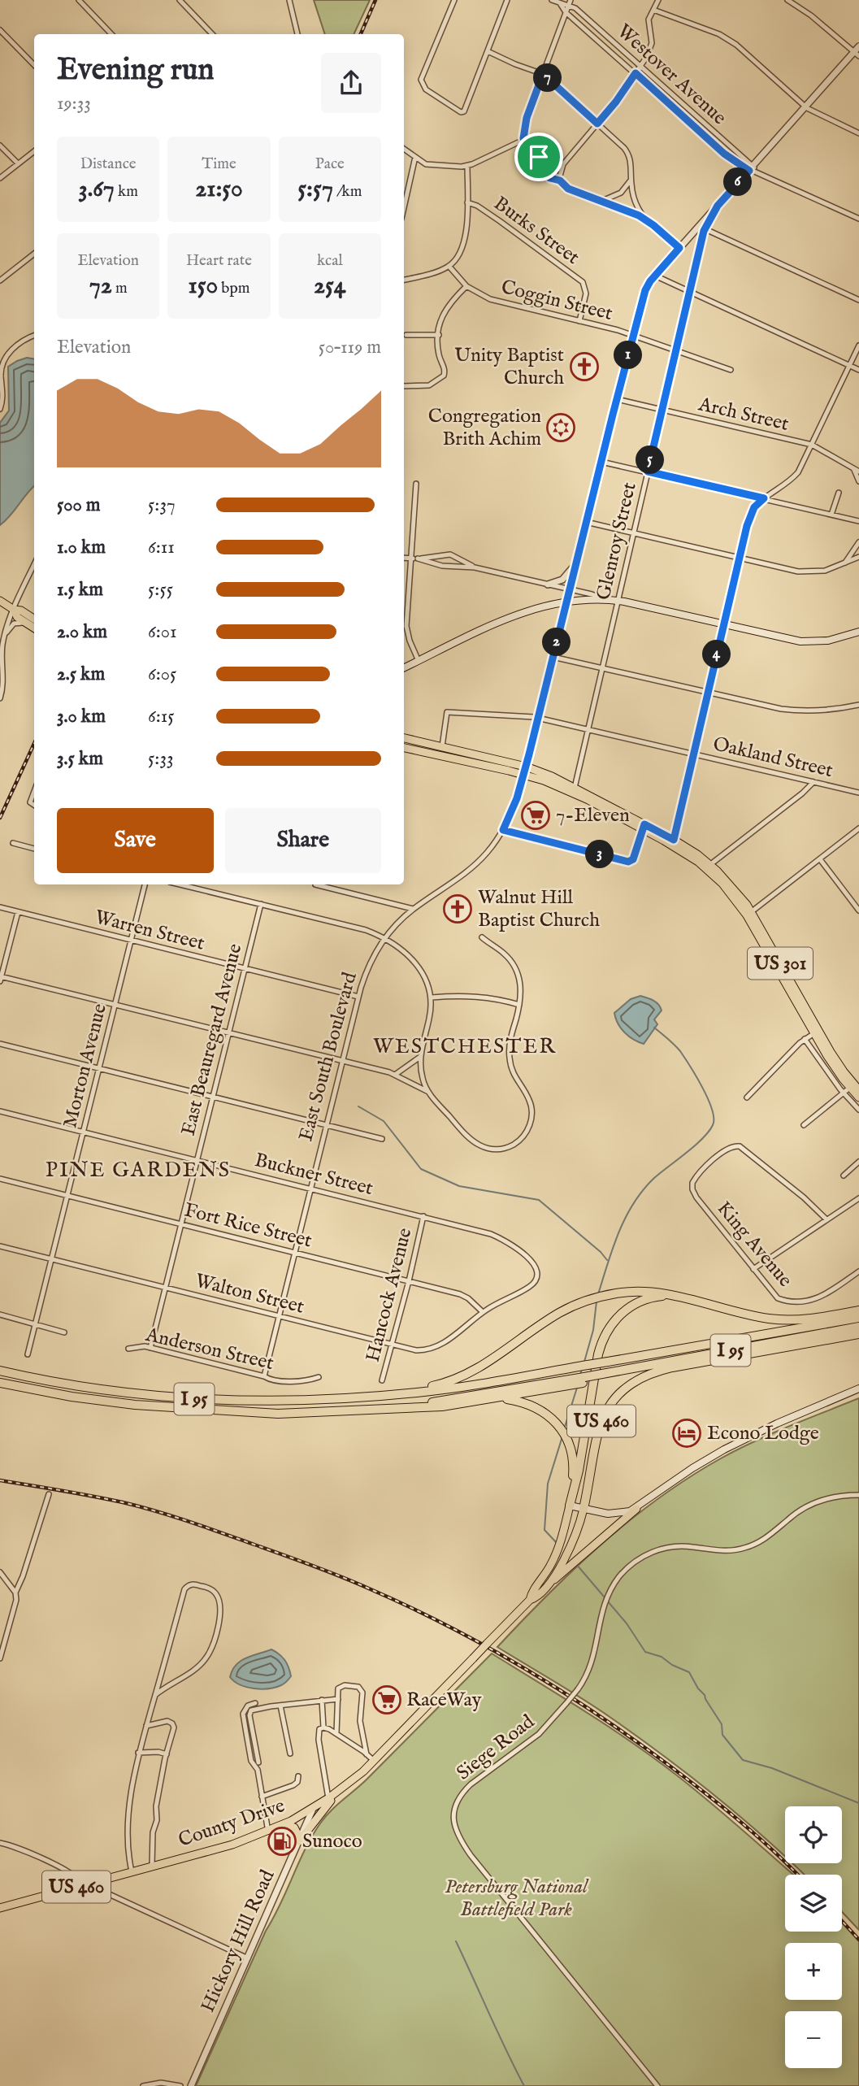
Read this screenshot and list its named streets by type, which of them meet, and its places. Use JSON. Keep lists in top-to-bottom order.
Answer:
{
  "streets": {
    "highway": ["I 95", "US 460"],
    "main road": ["US 301", "County Drive"],
    "street": [
      "Westover Avenue",
      "Burks Street",
      "Coggin Street",
      "Arch Street",
      "Glenroy Street",
      "Oakland Street",
      "Warren Street",
      "East Beauregard Avenue",
      "East South Boulevard",
      "Morton Avenue",
      "Buckner Street",
      "Fort Rice Street",
      "King Avenue",
      "Walton Street",
      "Hancock Avenue",
      "Anderson Street",
      "Siege Road",
      "Hickory Hill Road"
    ]
  },
  "crossings": [
    ["Westover Avenue", "East South Boulevard"],
    ["Burks Street", "Coggin Street"],
    ["Coggin Street", "Glenroy Street"],
    ["Coggin Street", "East South Boulevard"],
    ["Arch Street", "Glenroy Street"],
    ["Arch Street", "East South Boulevard"],
    ["Glenroy Street", "Oakland Street"],
    ["Glenroy Street", "US 301"],
    ["Glenroy Street", "East South Boulevard"],
    ["Oakland Street", "US 301"],
    ["Oakland Street", "East South Boulevard"],
    ["Warren Street", "East Beauregard Avenue"],
    ["Warren Street", "East South Boulevard"],
    ["Warren Street", "Morton Avenue"],
    ["US 301", "East South Boulevard"],
    ["East Beauregard Avenue", "Buckner Street"],
    ["East Beauregard Avenue", "Fort Rice Street"],
    ["East Beauregard Avenue", "Walton Street"],
    ["East Beauregard Avenue", "Anderson Street"],
    ["East South Boulevard", "Buckner Street"],
    ["East South Boulevard", "Fort Rice Street"],
    ["East South Boulevard", "Walton Street"],
    ["East South Boulevard", "Anderson Street"],
    ["Morton Avenue", "Buckner Street"],
    ["Morton Avenue", "Fort Rice Street"],
    ["Morton Avenue", "Walton Street"],
    ["Buckner Street", "Fort Rice Street"],
    ["Buckner Street", "Walton Street"],
    ["Buckner Street", "Hancock Avenue"],
    ["Fort Rice Street", "Walton Street"],
    ["Fort Rice Street", "Hancock Avenue"],
    ["Walton Street", "Hancock Avenue"],
    ["I 95", "US 460"],
    ["US 460", "County Drive"],
    ["County Drive", "Hickory Hill Road"]
  ],
  "districts": ["WESTCHESTER", "PINE GARDENS"],
  "parks": ["Petersburg National Battlefield Park"],
  "places": {
    "church": ["Unity Baptist Church", "Walnut Hill Baptist Church"],
    "synagogue": ["Congregation Brith Achim"],
    "supermarket": ["7-Eleven", "RaceWay"],
    "hotel": ["Econo Lodge"],
    "fuel station": ["Sunoco"]
  },
  "page": {
    "heading": ["Evening run", "19:33"],
    "pins": [
      "7",
      "6",
      "1",
      "5",
      "2",
      "4",
      "3"
    ],
    "stats": [
      ["Distance", "3.67 km"],
      ["Time", "21:50"],
      ["Pace", "5:57 /km"],
      ["Elevation", "72 m"],
      ["Heart rate", "150 bpm"],
      ["kcal", "254"]
    ],
    "chart": ["Elevation", "50–119 m"],
    "list": [
      {
        "name": "500 m",
        "note": "5:37"
      },
      {
        "name": "1.0 km",
        "note": "6:11"
      },
      {
        "name": "1.5 km",
        "note": "5:55"
      },
      {
        "name": "2.0 km",
        "note": "6:01"
      },
      {
        "name": "2.5 km",
        "note": "6:05"
      },
      {
        "name": "3.0 km",
        "note": "6:15"
      },
      {
        "name": "3.5 km",
        "note": "5:33"
      }
    ],
    "buttons": ["Save", "Share"],
    "map_buttons": ["+", "−"]
  }
}
